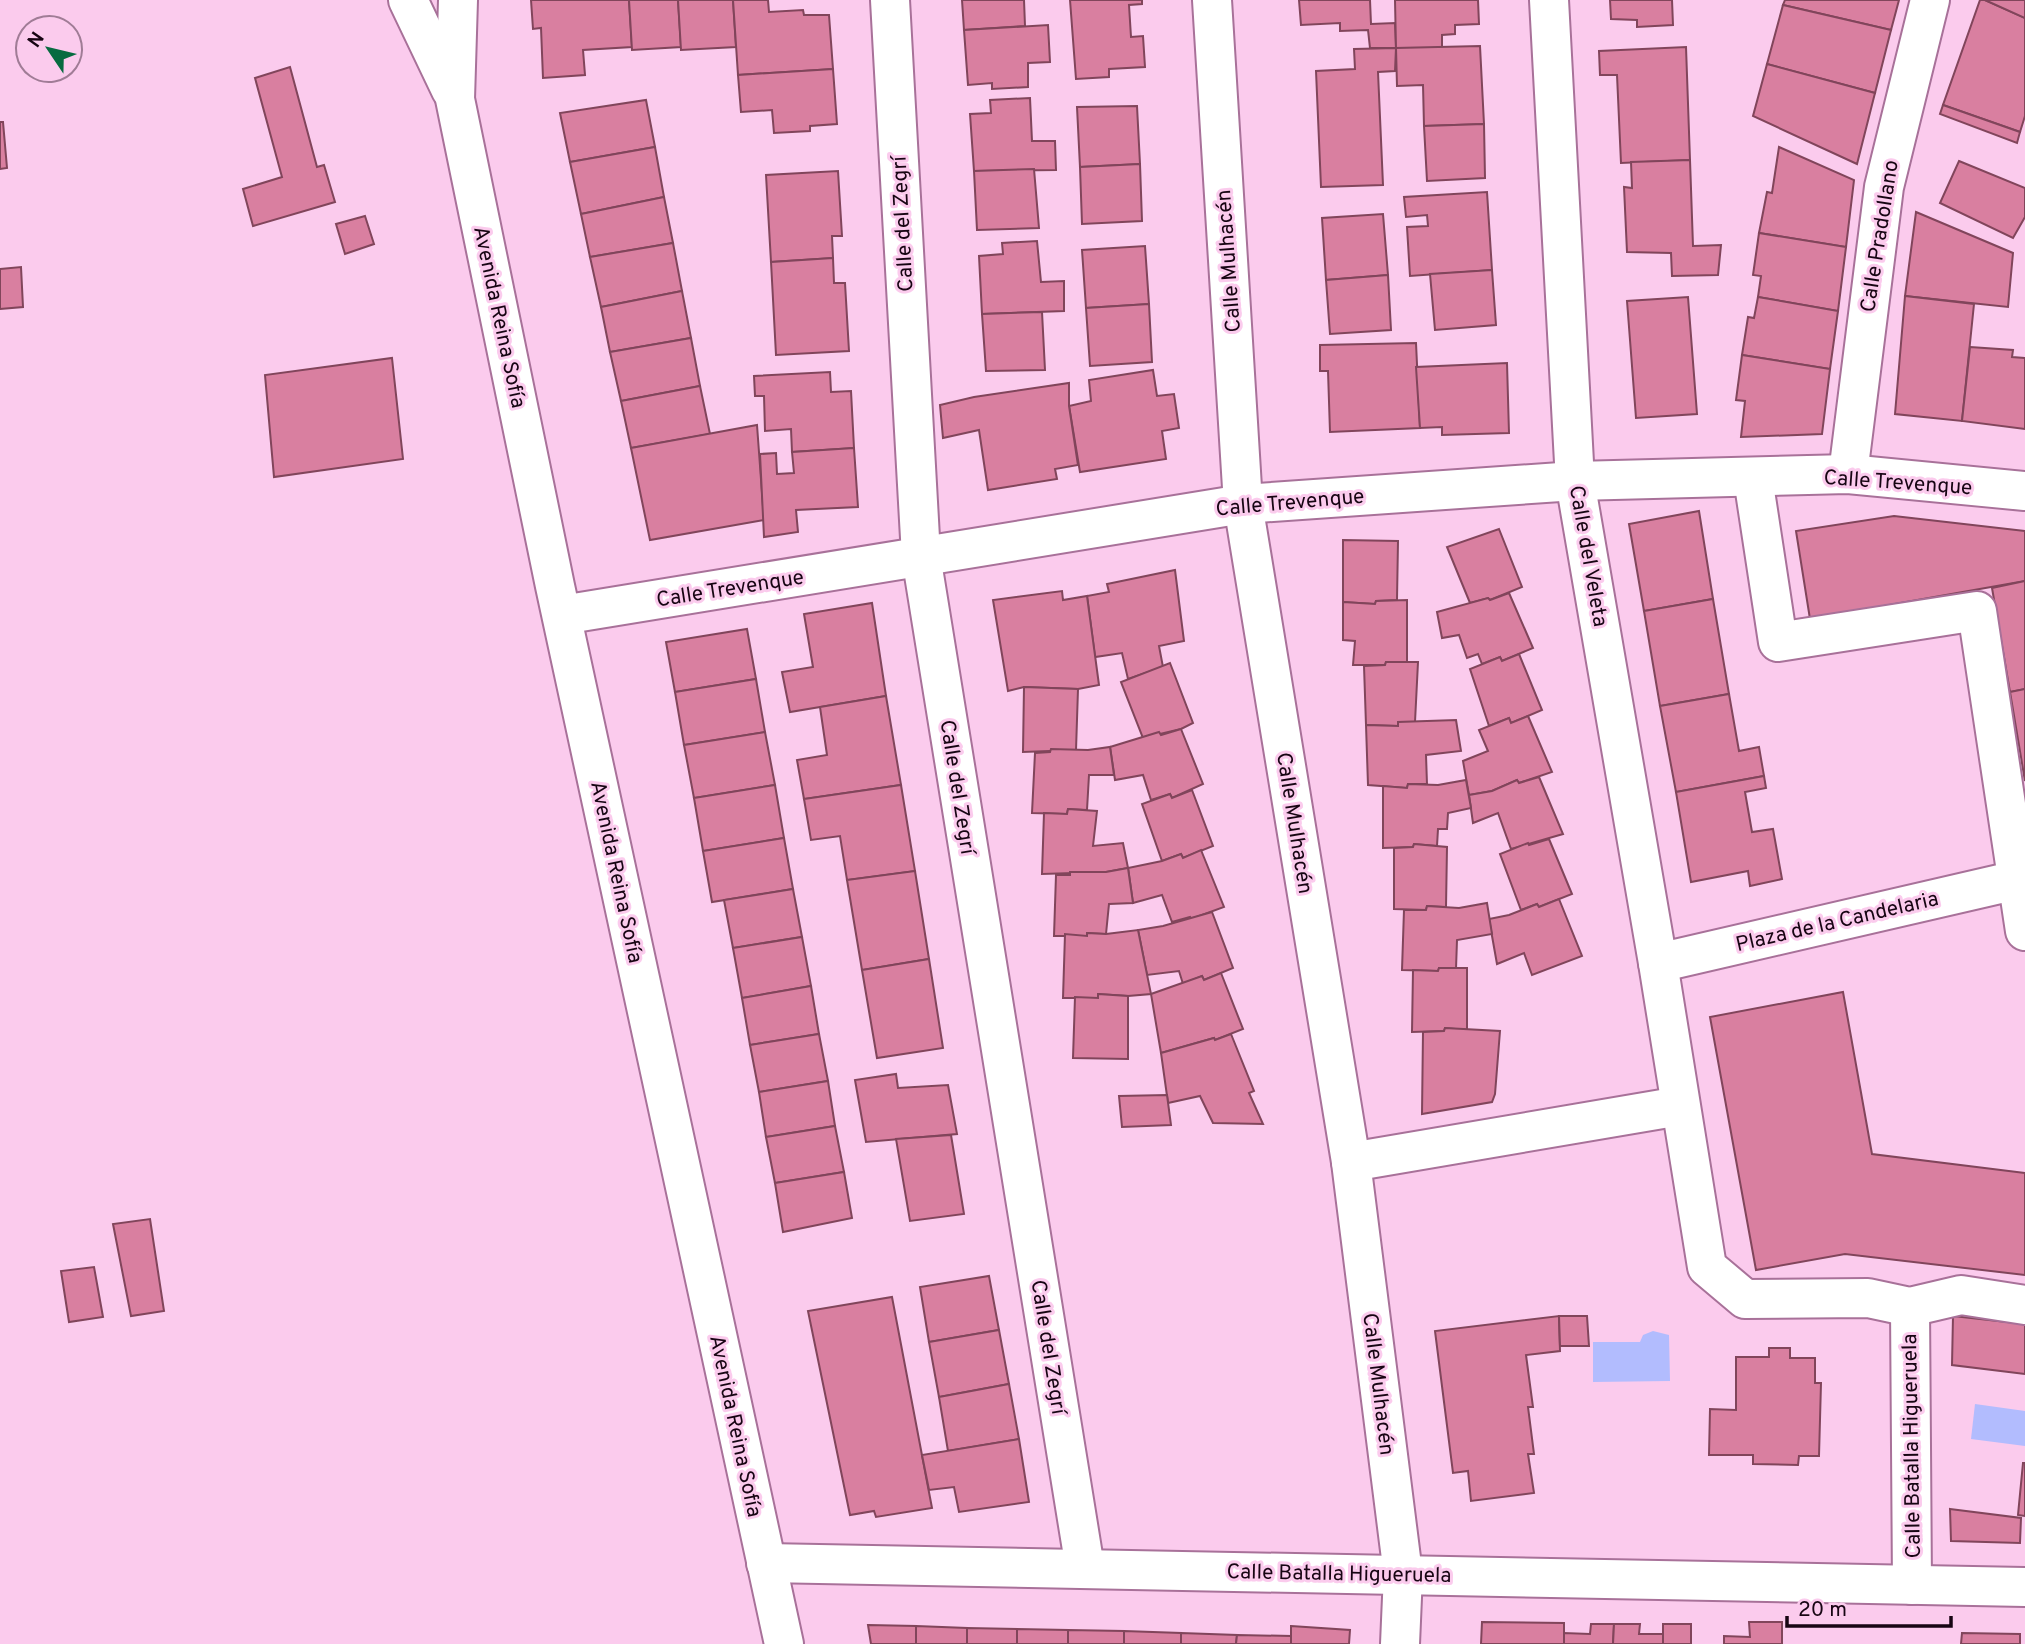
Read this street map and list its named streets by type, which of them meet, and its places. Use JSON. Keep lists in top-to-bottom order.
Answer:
{
  "streets": {
    "street": [
      "Calle del Zegrí",
      "Calle Pradollano",
      "Calle Mulhacén",
      "Avenida Reina Sofía",
      "Calle Trevenque",
      "Calle del Veleta",
      "Plaza de la Candelaria",
      "Calle Batalla Higueruela"
    ]
  },
  "crossings": [
    ["Calle del Zegrí", "Calle Trevenque"],
    ["Calle del Zegrí", "Calle Batalla Higueruela"],
    ["Calle Pradollano", "Calle Trevenque"],
    ["Calle Mulhacén", "Calle Trevenque"],
    ["Calle Mulhacén", "Calle Batalla Higueruela"],
    ["Avenida Reina Sofía", "Calle Trevenque"],
    ["Avenida Reina Sofía", "Calle Batalla Higueruela"],
    ["Calle Trevenque", "Calle del Veleta"],
    ["Calle del Veleta", "Plaza de la Candelaria"],
    ["Calle del Veleta", "Calle Batalla Higueruela"]
  ],
  "scale_bar": "20 m",
  "north": "top left"
}
